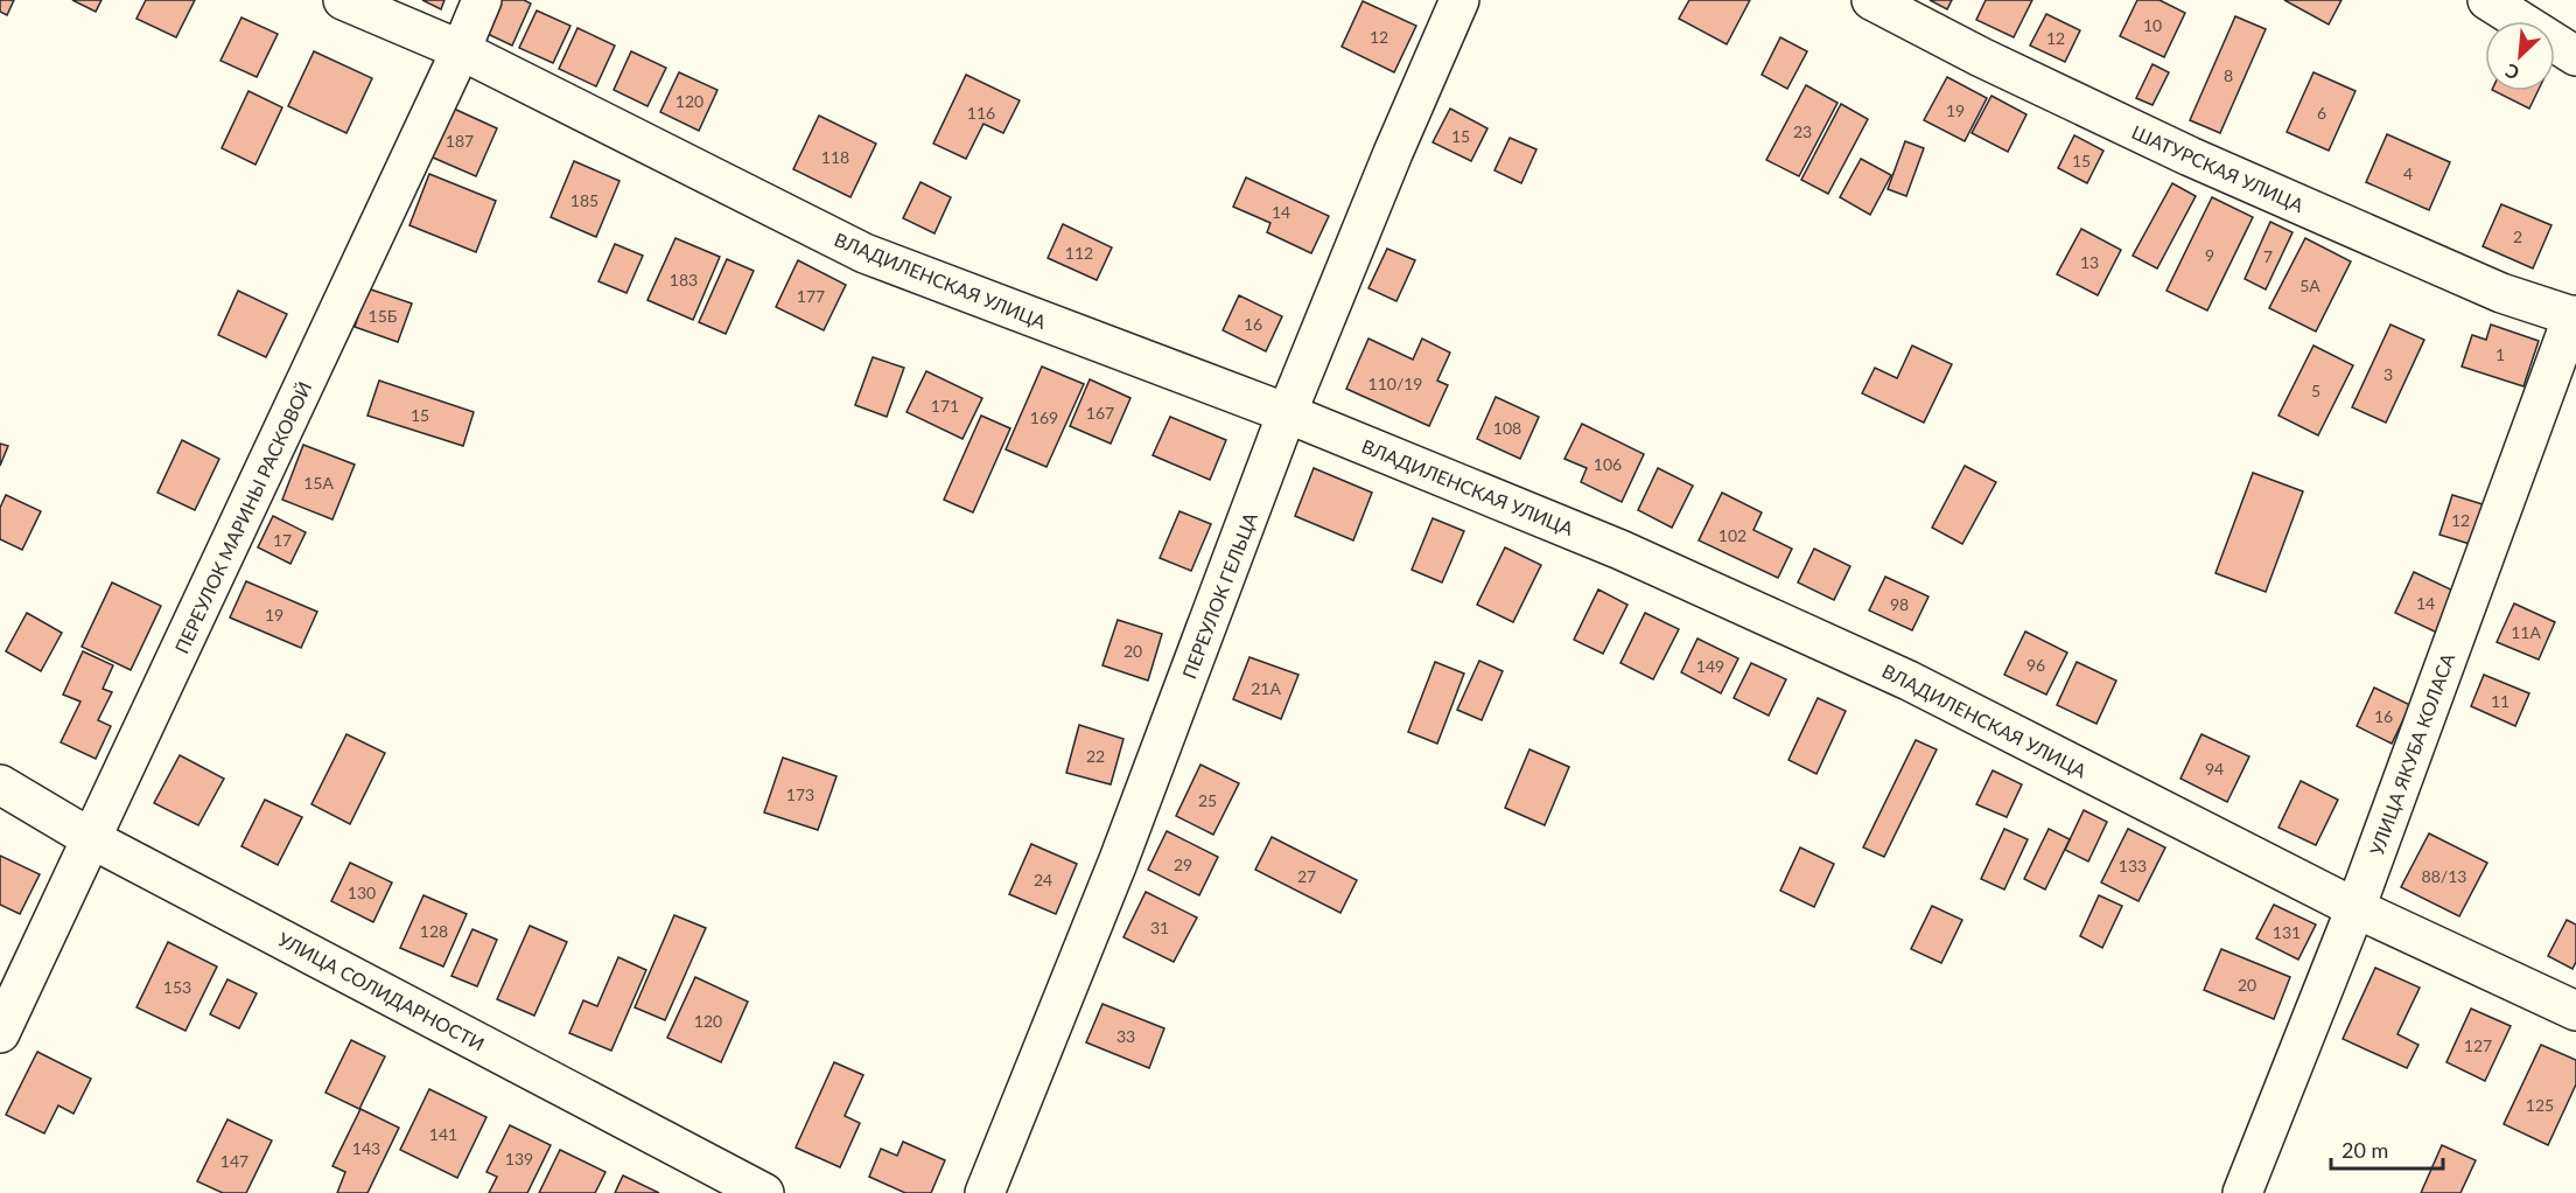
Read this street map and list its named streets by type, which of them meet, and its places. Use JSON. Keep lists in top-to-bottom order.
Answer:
{
  "streets": {
    "street": [
      "ШАТУРСКАЯ УЛИЦА",
      "ВЛАДИЛЕНСКАЯ УЛИЦА",
      "ПЕРЕУЛОК МАРИНЫ РАСКОВОЙ",
      "ПЕРЕУЛОК ГЕЛЬЦА",
      "УЛИЦА ЯКУБА КОЛАСА",
      "УЛИЦА СОЛИДАРНОСТИ"
    ]
  },
  "crossings": [
    ["ШАТУРСКАЯ УЛИЦА", "УЛИЦА ЯКУБА КОЛАСА"],
    ["ВЛАДИЛЕНСКАЯ УЛИЦА", "ПЕРЕУЛОК МАРИНЫ РАСКОВОЙ"],
    ["ВЛАДИЛЕНСКАЯ УЛИЦА", "ПЕРЕУЛОК ГЕЛЬЦА"],
    ["ВЛАДИЛЕНСКАЯ УЛИЦА", "УЛИЦА ЯКУБА КОЛАСА"],
    ["ПЕРЕУЛОК МАРИНЫ РАСКОВОЙ", "УЛИЦА СОЛИДАРНОСТИ"]
  ],
  "house_numbers": [
    "10",
    "12",
    "12",
    "8",
    "120",
    "19",
    "116",
    "6",
    "23",
    "15",
    "187",
    "118",
    "15",
    "4",
    "185",
    "14",
    "2",
    "112",
    "9",
    "7",
    "13",
    "183",
    "5А",
    "177",
    "15Б",
    "16",
    "1",
    "3",
    "110/19",
    "5",
    "171",
    "167",
    "15",
    "169",
    "108",
    "106",
    "15А",
    "12",
    "102",
    "17",
    "14",
    "98",
    "19",
    "11А",
    "20",
    "96",
    "149",
    "21А",
    "11",
    "16",
    "22",
    "94",
    "173",
    "25",
    "29",
    "133",
    "27",
    "88/13",
    "24",
    "130",
    "31",
    "128",
    "131",
    "20",
    "153",
    "120",
    "33",
    "127",
    "125",
    "141",
    "143",
    "139",
    "147"
  ],
  "scale_bar": "20 m",
  "north": "bottom left"
}
